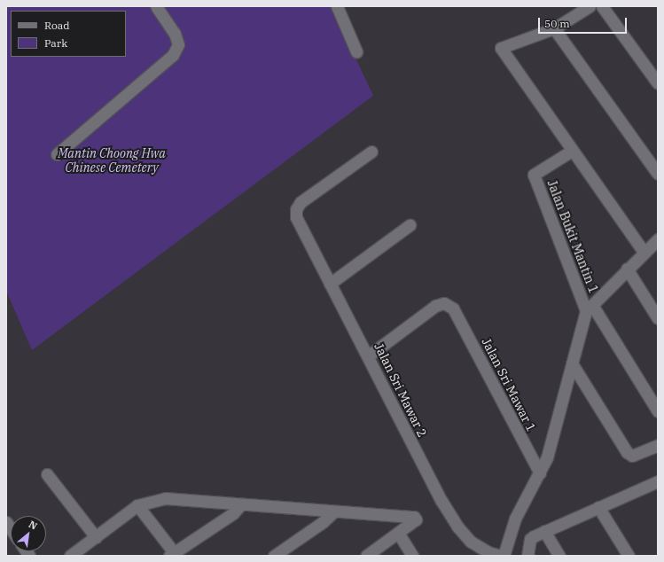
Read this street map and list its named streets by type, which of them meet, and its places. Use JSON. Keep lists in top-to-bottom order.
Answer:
{
  "streets": {
    "street": ["Jalan Bukit Mantin 1", "Jalan Sri Mawar 1", "Jalan Sri Mawar 2"]
  },
  "crossings": [
    ["Jalan Sri Mawar 1", "Jalan Sri Mawar 2"]
  ],
  "parks": ["Mantin Choong Hwa Chinese Cemetery"],
  "legend": ["Road", "Park"],
  "scale_bar": "50 m",
  "north": "top right"
}
